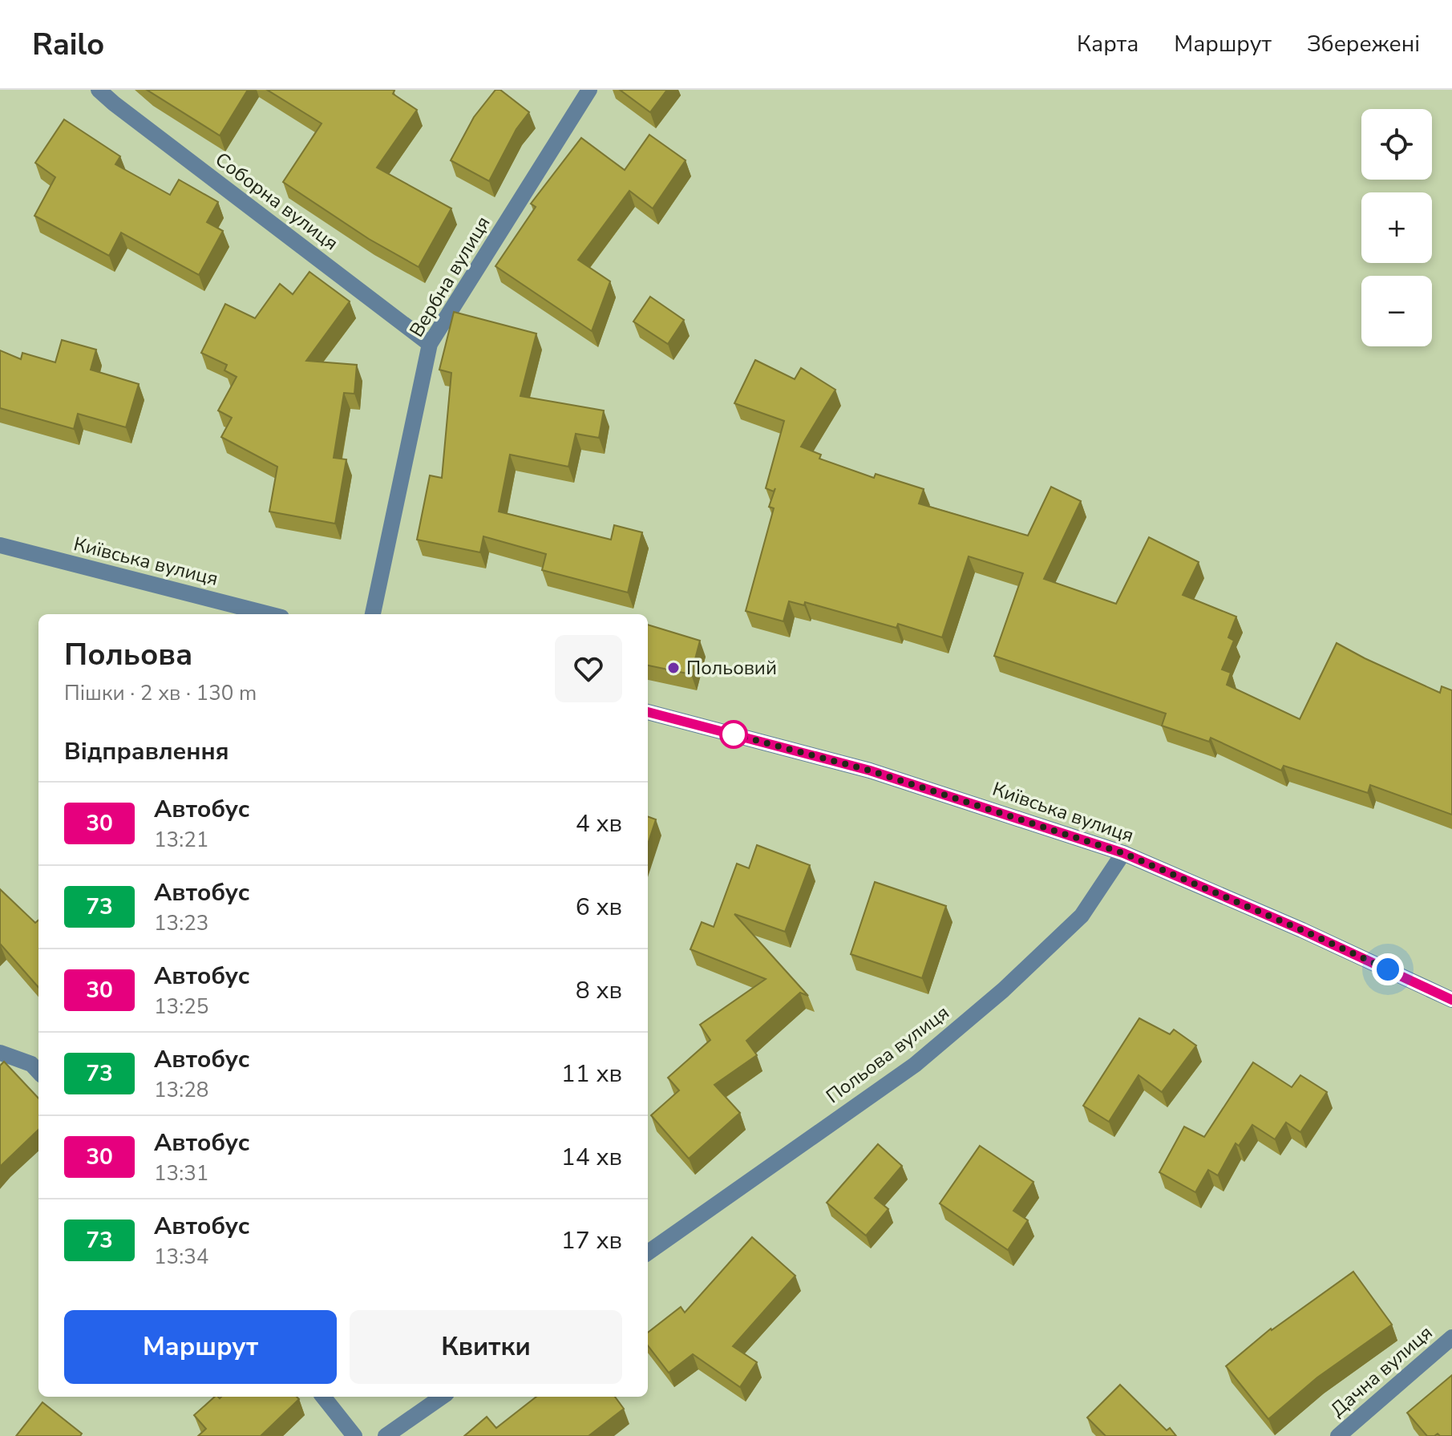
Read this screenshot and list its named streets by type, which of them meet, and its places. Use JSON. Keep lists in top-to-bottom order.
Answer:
{
  "streets": {
    "street": [
      "Соборна вулиця",
      "Вербна вулиця",
      "Київська вулиця",
      "Польова вулиця",
      "Дачна вулиця"
    ]
  },
  "crossings": [
    ["Соборна вулиця", "Вербна вулиця"],
    ["Київська вулиця", "Польова вулиця"]
  ],
  "places": ["Польовий"],
  "lines": ["bus line 30"],
  "page": {
    "header": "Railo",
    "nav": ["Карта", "Маршрут", "Збережені"],
    "map_buttons": ["+", "−"],
    "heading": [
      ["Польова", "Пішки · 2 хв · 130 m"],
      "Відправлення"
    ],
    "list": [
      {
        "mark": "30",
        "name": "Автобус",
        "note": "13:21",
        "value": "4 хв"
      },
      {
        "mark": "73",
        "name": "Автобус",
        "note": "13:23",
        "value": "6 хв"
      },
      {
        "mark": "30",
        "name": "Автобус",
        "note": "13:25",
        "value": "8 хв"
      },
      {
        "mark": "73",
        "name": "Автобус",
        "note": "13:28",
        "value": "11 хв"
      },
      {
        "mark": "30",
        "name": "Автобус",
        "note": "13:31",
        "value": "14 хв"
      },
      {
        "mark": "73",
        "name": "Автобус",
        "note": "13:34",
        "value": "17 хв"
      }
    ],
    "buttons": ["Маршрут", "Квитки"]
  }
}
